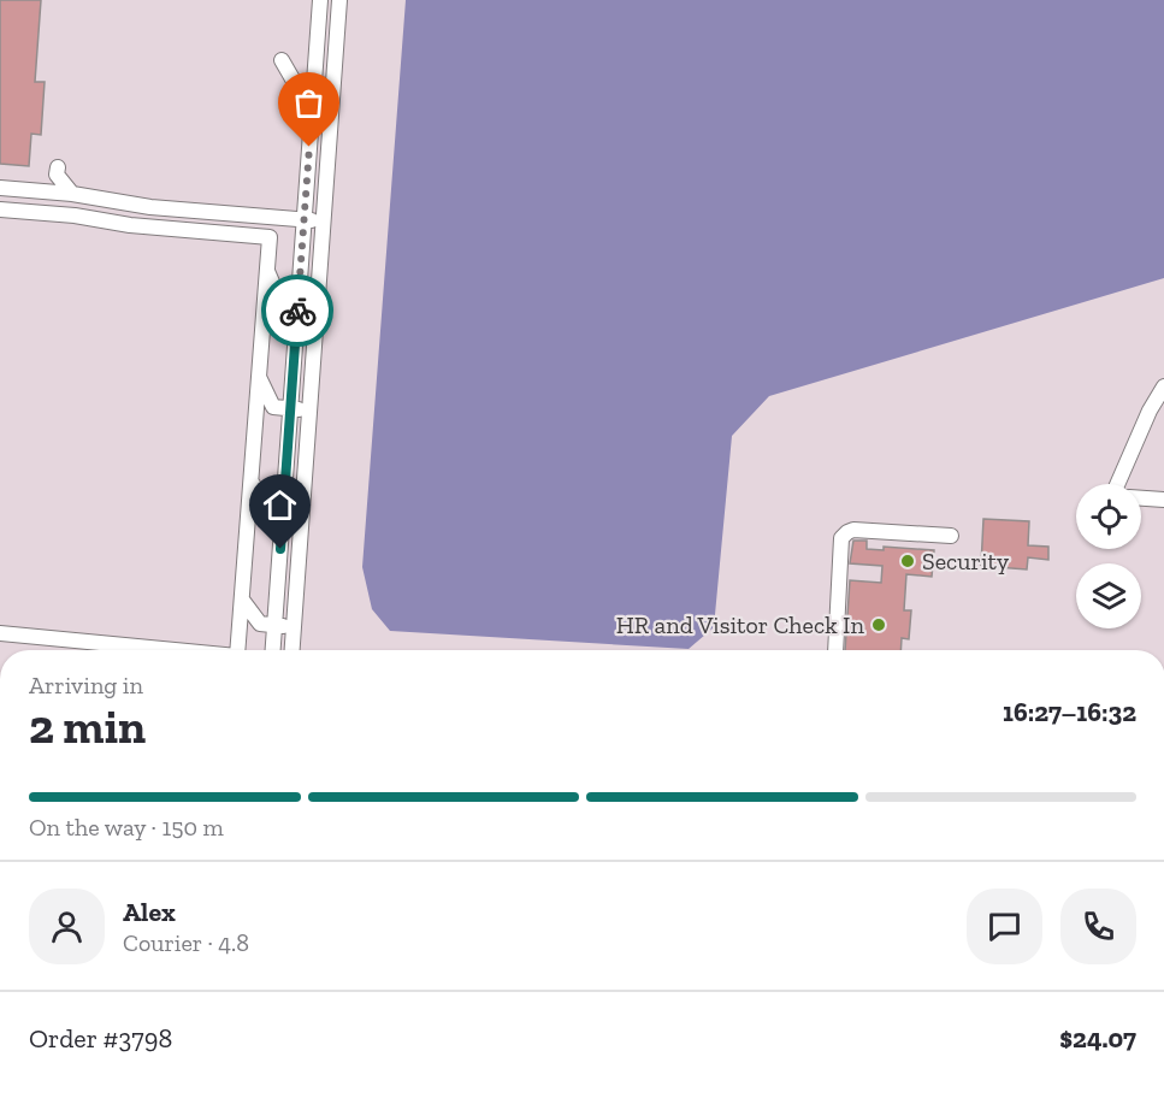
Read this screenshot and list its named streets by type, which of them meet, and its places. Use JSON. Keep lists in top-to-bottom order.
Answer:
{
  "places": ["Security", "HR and Visitor Check In"],
  "page": {
    "heading": ["2 min", "Arriving in", "16:27–16:32"],
    "panel": [
      "Alex",
      "Courier · 4.8",
      "Order #3798",
      "$24.07"
    ],
    "bar": "On the way · 150 m"
  }
}
